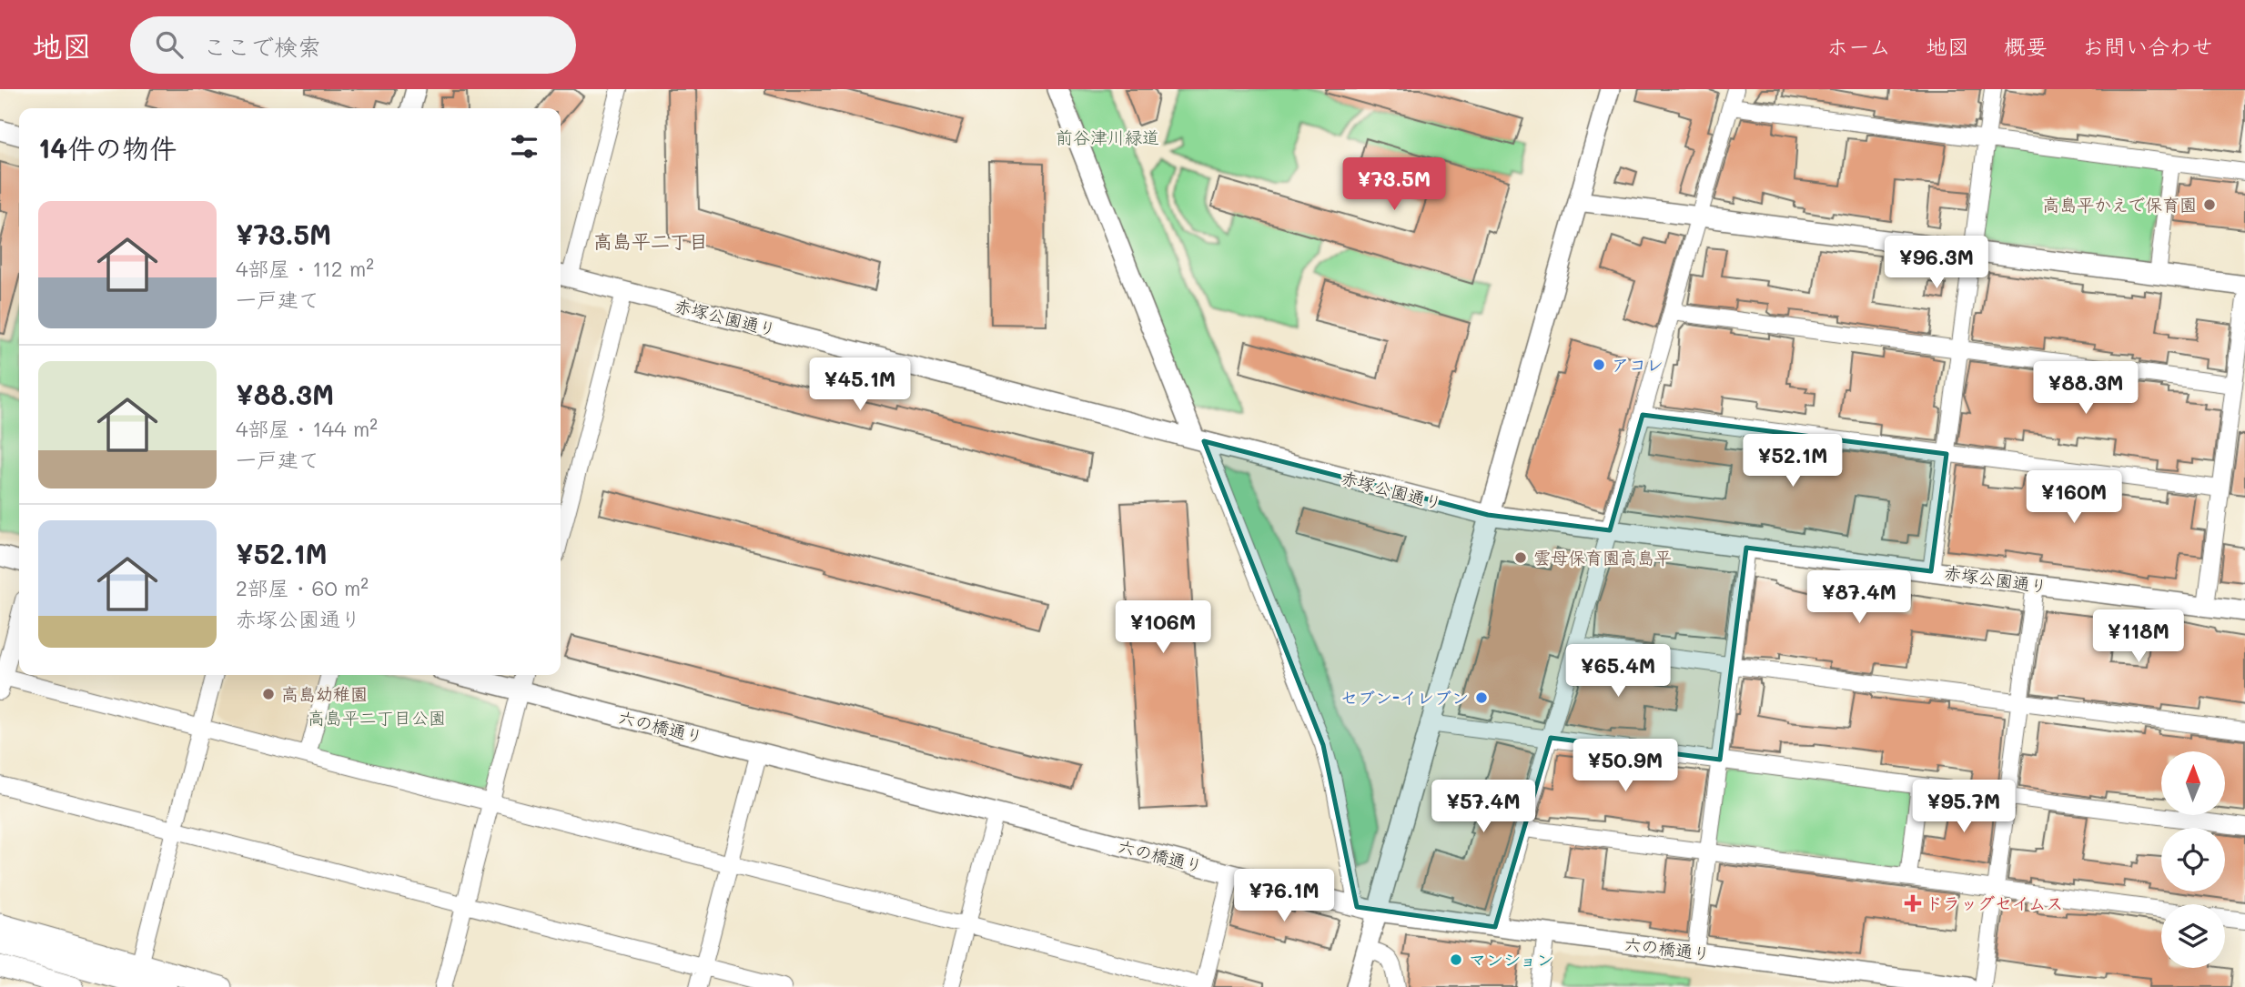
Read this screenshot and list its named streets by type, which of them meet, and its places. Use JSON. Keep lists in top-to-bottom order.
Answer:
{
  "streets": {
    "street": ["赤塚公園通り", "六の橋通り"]
  },
  "districts": ["高島平二丁目"],
  "parks": ["前谷津川緑道", "高島平二丁目公園"],
  "places": {
    "other": [
      "高島平かえで保育園",
      "アコレ",
      "雲母保育園高島平",
      "高島幼稚園",
      "セブン-イレブン",
      "マンション"
    ],
    "health": ["ドラッグセイムス"]
  },
  "north": "top",
  "page": {
    "header": "地図",
    "search": "ここで検索",
    "nav": [
      "ホーム",
      "地図",
      "概要",
      "お問い合わせ"
    ],
    "heading": "14件の物件",
    "price": [
      "¥73.5M",
      "¥96.3M",
      "¥45.1M",
      "¥88.3M",
      "¥52.1M",
      "¥160M",
      "¥87.4M",
      "¥106M",
      "¥118M",
      "¥65.4M",
      "¥50.9M",
      "¥57.4M",
      "¥95.7M",
      "¥76.1M"
    ],
    "list": [
      {
        "name": "¥73.5M",
        "note": "4部屋 · 112 m² · 一戸建て"
      },
      {
        "name": "¥88.3M",
        "note": "4部屋 · 144 m² · 一戸建て"
      },
      {
        "name": "¥52.1M",
        "note": "2部屋 · 60 m² · 赤塚公園通り"
      }
    ]
  }
}
